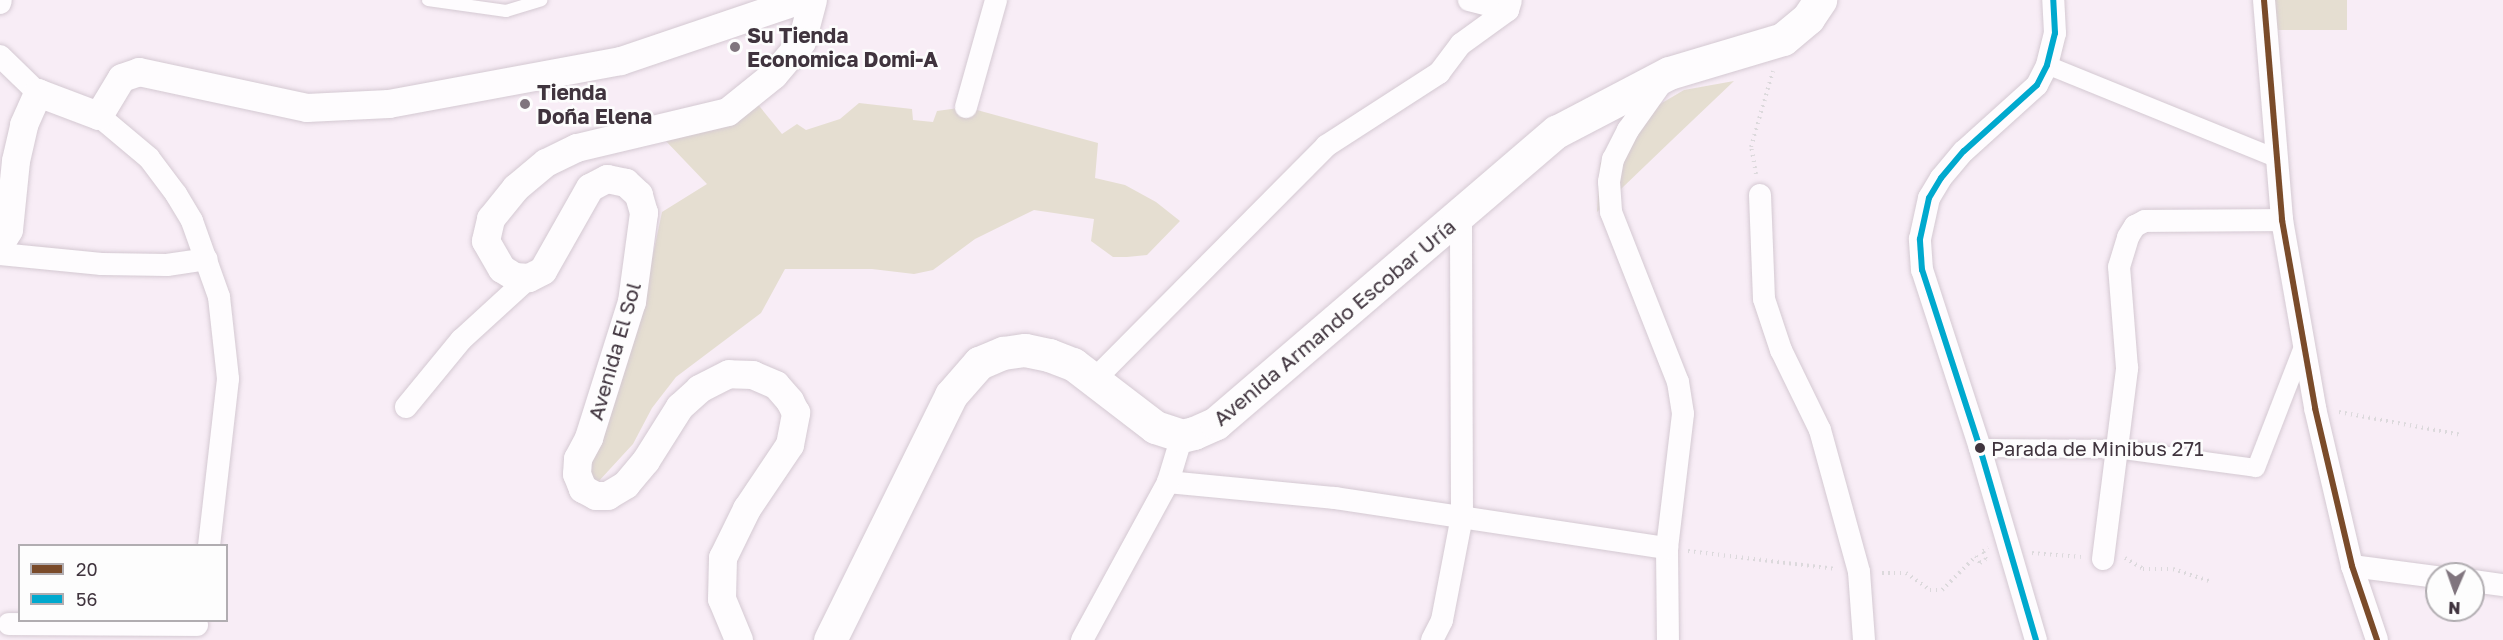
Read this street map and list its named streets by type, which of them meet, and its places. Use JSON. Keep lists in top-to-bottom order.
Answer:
{
  "streets": {
    "main road": ["Avenida Armando Escobar Uría"],
    "street": ["Avenida El Sol"]
  },
  "places": ["Su Tienda Economica Domi-A", "Tienda Doña Elena", "Parada de Minibus 271"],
  "lines": ["transit line 20", "transit line 56"],
  "legend": ["20", "56"],
  "north": "bottom"
}
